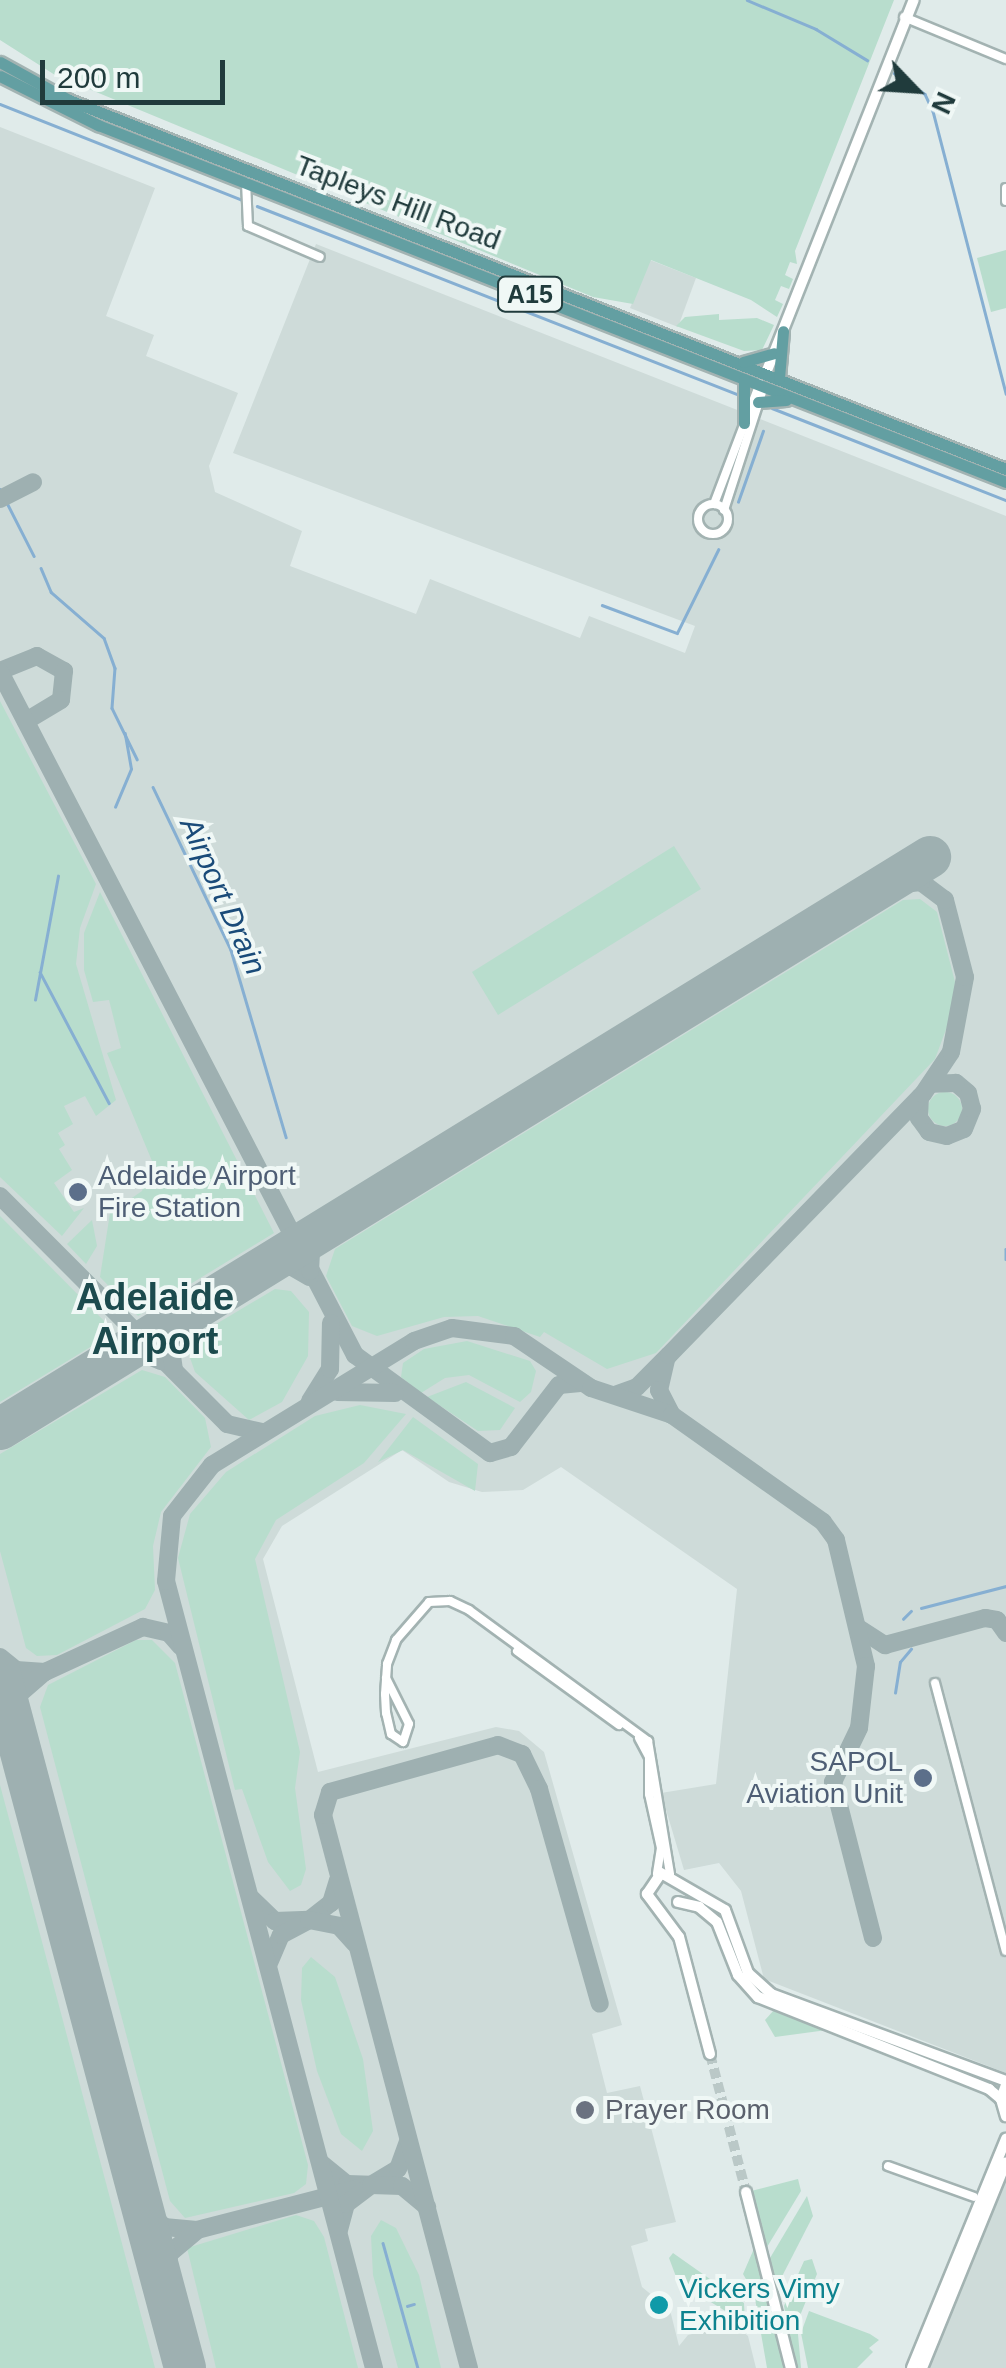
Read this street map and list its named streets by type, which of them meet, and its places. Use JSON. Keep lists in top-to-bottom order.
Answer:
{
  "streets": {
    "main road": ["Tapleys Hill Road", "A15"]
  },
  "districts": ["Adelaide Airport"],
  "water": ["Airport Drain"],
  "places": [
    "Adelaide Airport Fire Station",
    "SAPOL Aviation Unit",
    "Prayer Room",
    "Vickers Vimy Exhibition"
  ],
  "scale_bar": "200 m",
  "north": "bottom right"
}
